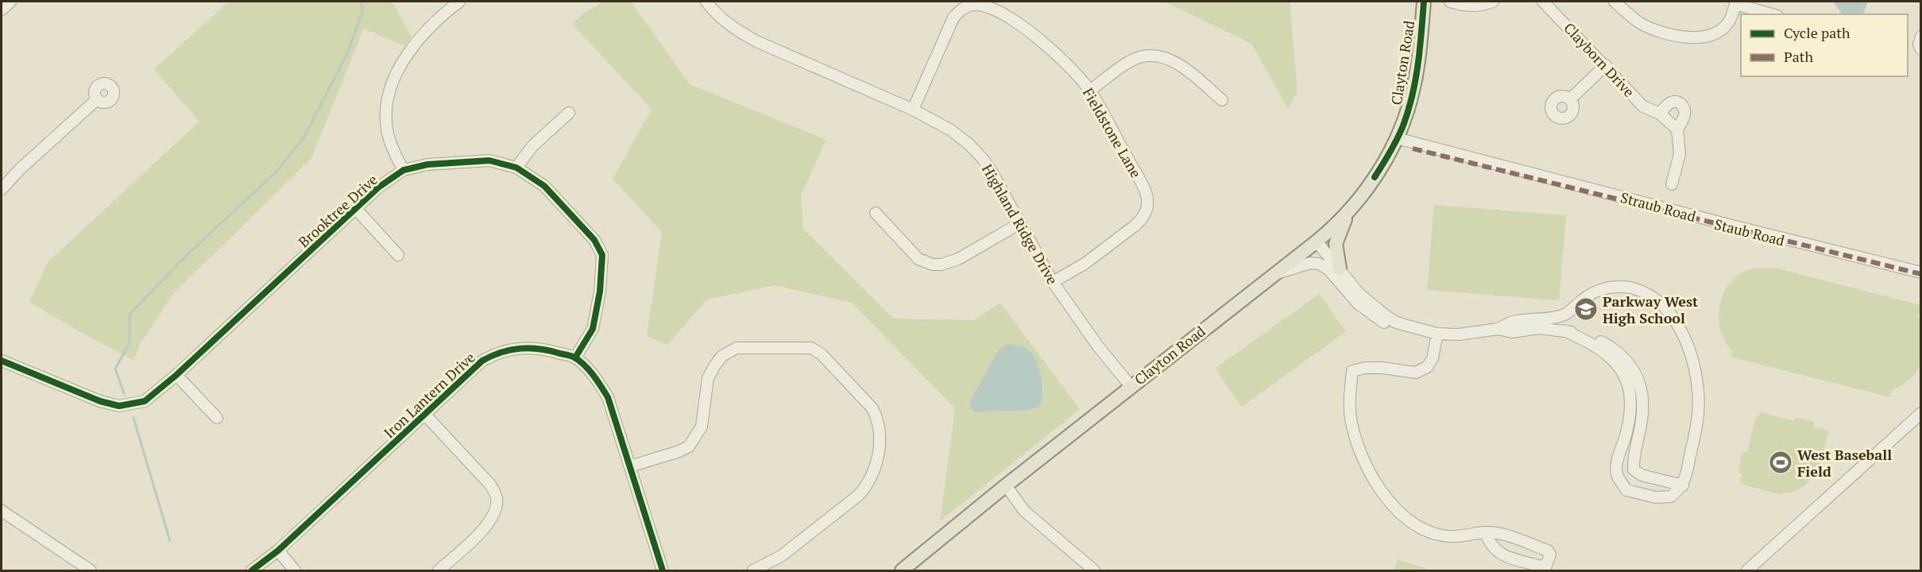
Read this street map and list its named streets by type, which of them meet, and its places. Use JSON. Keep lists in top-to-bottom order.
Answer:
{
  "streets": {
    "main road": ["Clayton Road"],
    "street": [
      "Clayborn Drive",
      "Fieldstone Lane",
      "Straub Road",
      "Brooktree Drive",
      "Highland Ridge Drive",
      "Staub Road",
      "Iron Lantern Drive"
    ]
  },
  "crossings": [
    ["Clayton Road", "Straub Road"],
    ["Clayton Road", "Highland Ridge Drive"],
    ["Fieldstone Lane", "Highland Ridge Drive"],
    ["Straub Road", "Staub Road"],
    ["Brooktree Drive", "Iron Lantern Drive"]
  ],
  "places": {
    "school or university": ["Parkway West High School"],
    "sports": ["West Baseball Field"]
  },
  "legend": ["Cycle path", "Path"]
}
